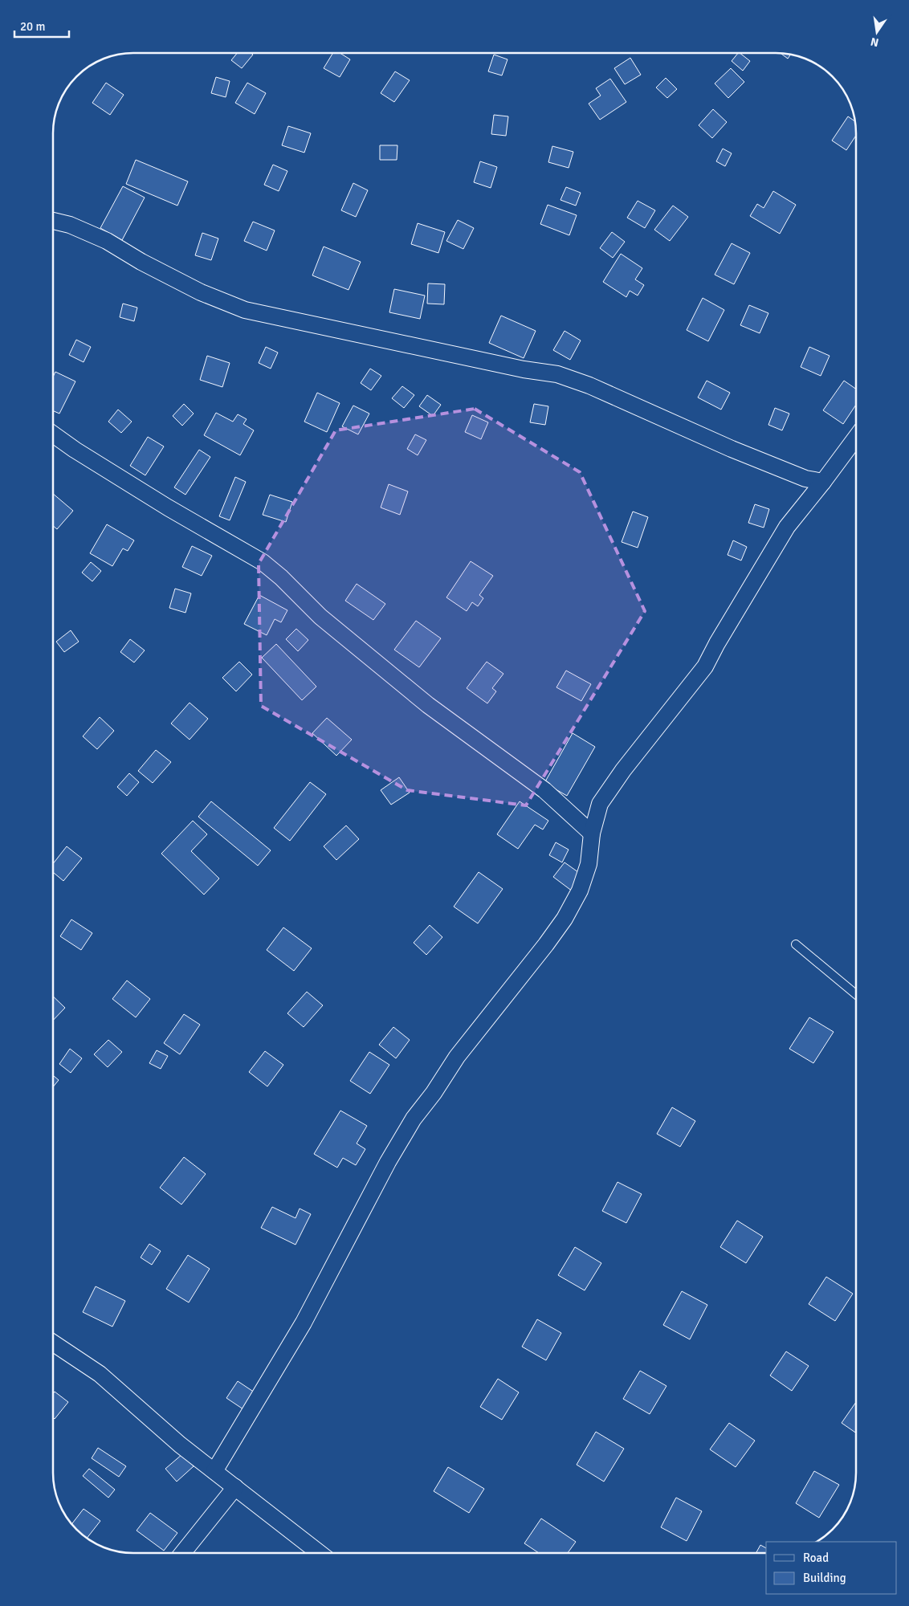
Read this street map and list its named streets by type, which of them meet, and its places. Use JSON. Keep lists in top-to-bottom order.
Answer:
{
  "legend": ["Road", "Building"],
  "scale_bar": "20 m",
  "north": "bottom"
}
